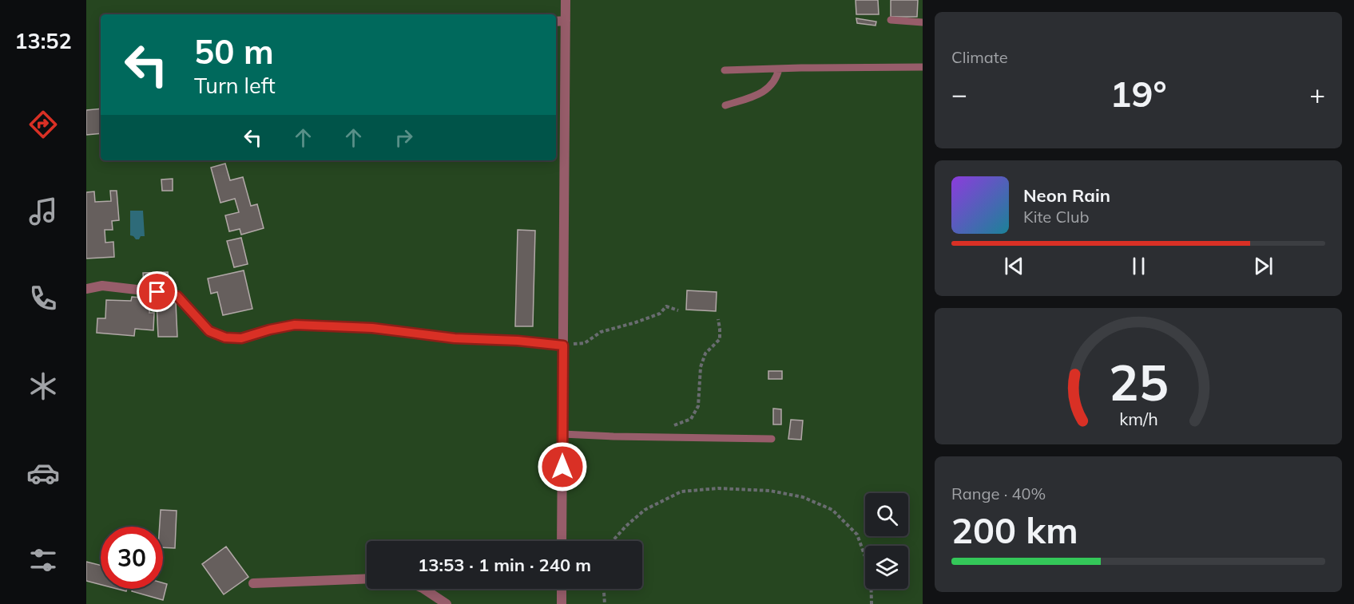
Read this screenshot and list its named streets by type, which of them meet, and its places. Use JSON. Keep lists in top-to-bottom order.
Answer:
{
  "page": {
    "tabs": "13:52",
    "tile": [
      "Climate",
      ["Range · 40%", "200 km"]
    ],
    "turn": ["50 m", "Turn left"],
    "heat": ["−", "19°", "+"],
    "song": ["Neon Rain", "Kite Club"],
    "limit": "30",
    "trip": "13:53 · 1 min · 240 m",
    "gauge": ["25", "km/h"]
  }
}
